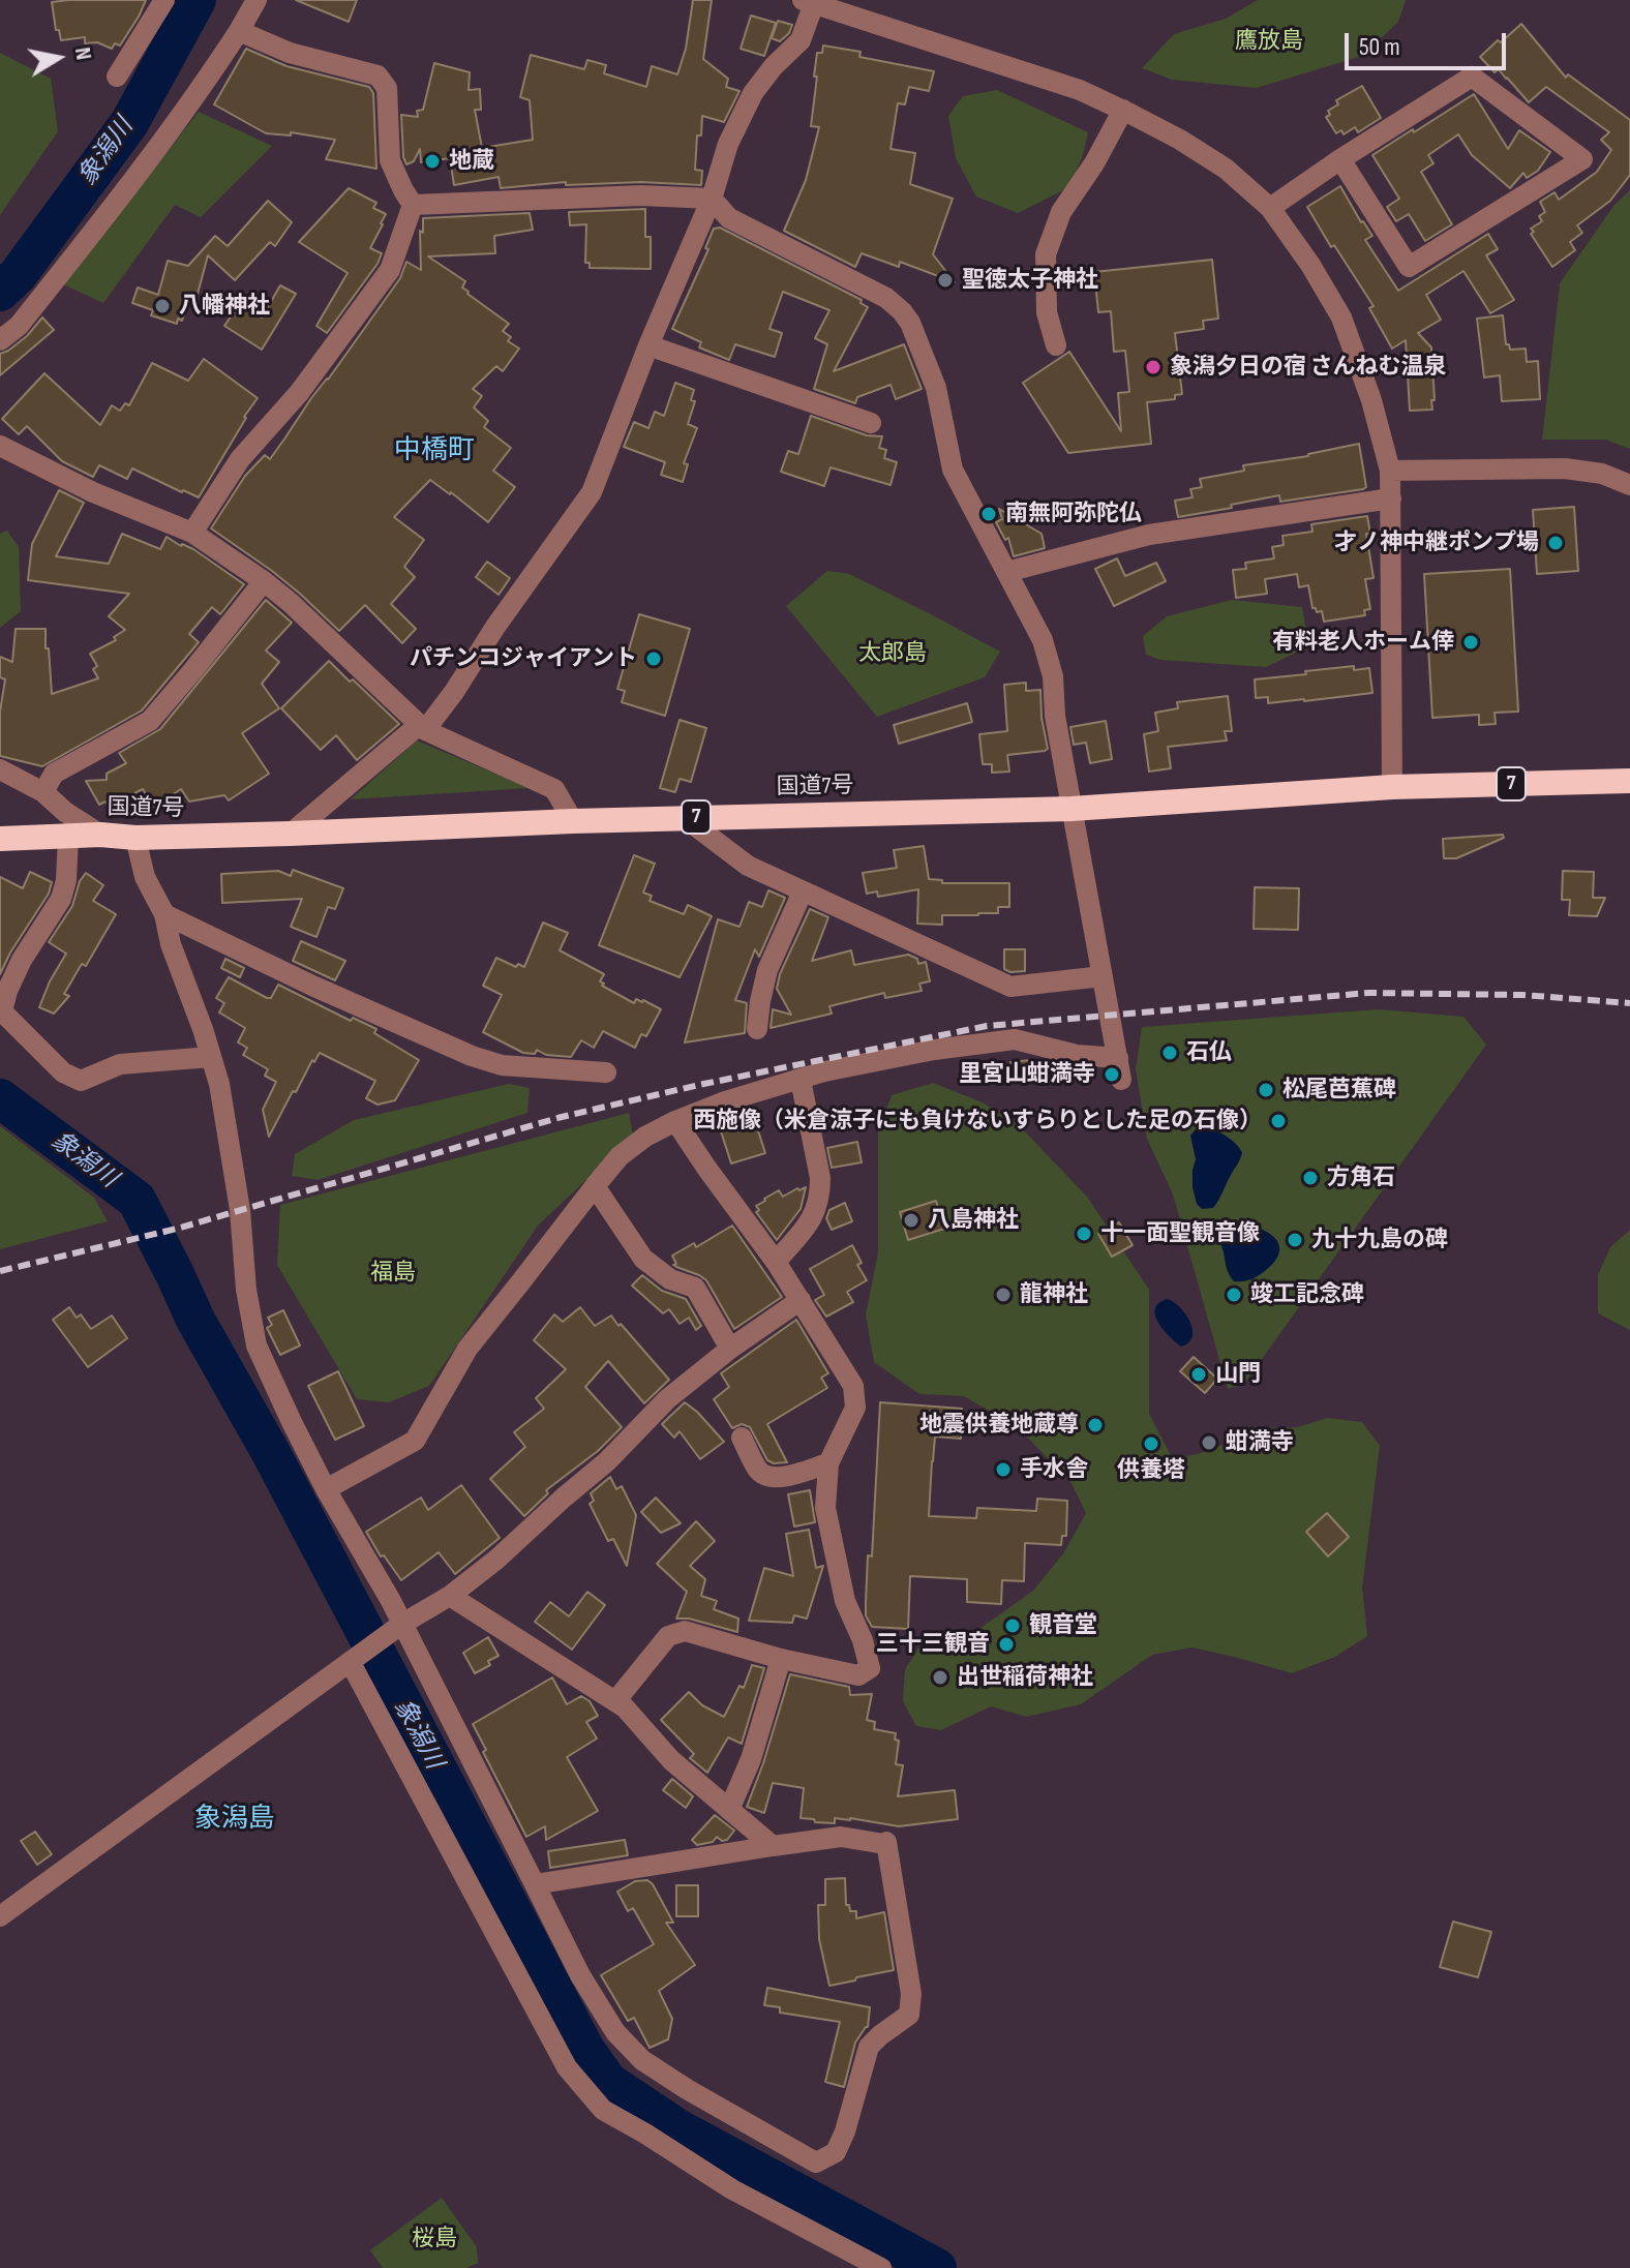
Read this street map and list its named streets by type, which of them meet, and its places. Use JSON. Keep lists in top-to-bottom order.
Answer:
{
  "streets": {
    "highway": ["7", "国道7号"]
  },
  "districts": ["中橋町", "象潟島"],
  "water": ["象潟川"],
  "parks": [
    "鷹放島",
    "太郎島",
    "福島",
    "桜島"
  ],
  "places": [
    "地蔵",
    "聖徳太子神社",
    "八幡神社",
    "象潟夕日の宿 さんねむ温泉",
    "南無阿弥陀仏",
    "才ノ神中継ポンプ場",
    "有料老人ホーム倖",
    "パチンコジャイアント",
    "石仏",
    "里宮山蚶満寺",
    "松尾芭蕉碑",
    "西施像（米倉涼子にも負けないすらりとした足の石像）",
    "方角石",
    "八島神社",
    "十一面聖観音像",
    "九十九島の碑",
    "龍神社",
    "竣工記念碑",
    "山門",
    "地震供養地蔵尊",
    "蚶満寺",
    "供養塔",
    "手水舎",
    "観音堂",
    "三十三観音",
    "出世稲荷神社"
  ],
  "scale_bar": "50 m",
  "north": "right"
}
